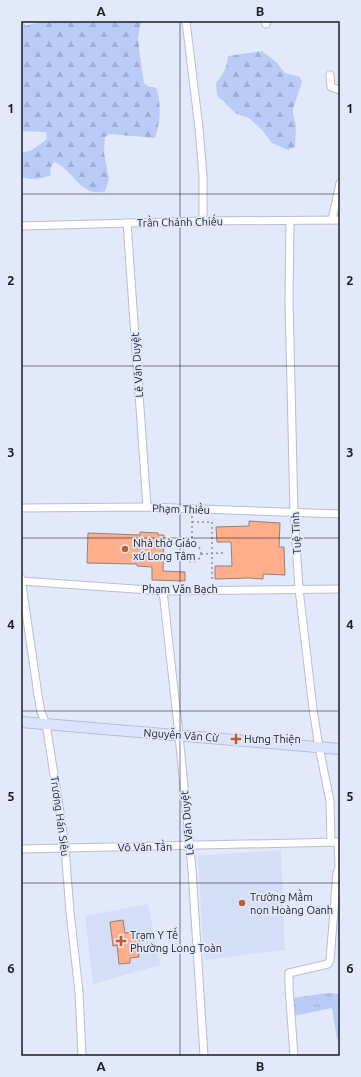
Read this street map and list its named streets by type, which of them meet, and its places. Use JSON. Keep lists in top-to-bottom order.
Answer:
{
  "streets": {
    "main road": ["Nguyễn Văn Cừ"],
    "street": [
      "Trần Chánh Chiếu",
      "Lê Văn Duyệt",
      "Phạm Thiều",
      "Tuệ Tĩnh",
      "Phạm Văn Bạch",
      "Trương Hán Siêu",
      "Võ Văn Tần"
    ]
  },
  "crossings": [
    ["Trần Chánh Chiếu", "Lê Văn Duyệt"],
    ["Trần Chánh Chiếu", "Tuệ Tĩnh"],
    ["Lê Văn Duyệt", "Phạm Thiều"],
    ["Lê Văn Duyệt", "Phạm Văn Bạch"],
    ["Lê Văn Duyệt", "Nguyễn Văn Cừ"],
    ["Lê Văn Duyệt", "Võ Văn Tần"],
    ["Phạm Thiều", "Tuệ Tĩnh"],
    ["Tuệ Tĩnh", "Phạm Văn Bạch"],
    ["Tuệ Tĩnh", "Nguyễn Văn Cừ"],
    ["Tuệ Tĩnh", "Võ Văn Tần"],
    ["Phạm Văn Bạch", "Trương Hán Siêu"],
    ["Nguyễn Văn Cừ", "Trương Hán Siêu"],
    ["Trương Hán Siêu", "Võ Văn Tần"]
  ],
  "places": {
    "other": ["Nhà thờ Giáo xứ Long Tâm", "Trường Mầm non Hoàng Oanh"],
    "health": ["Hưng Thiện", "Trạm Y Tế Phường Long Toàn"]
  },
  "grid": {
    "columns": ["A", "B"],
    "rows": [
      "1",
      "2",
      "3",
      "4",
      "5",
      "6"
    ]
  }
}
